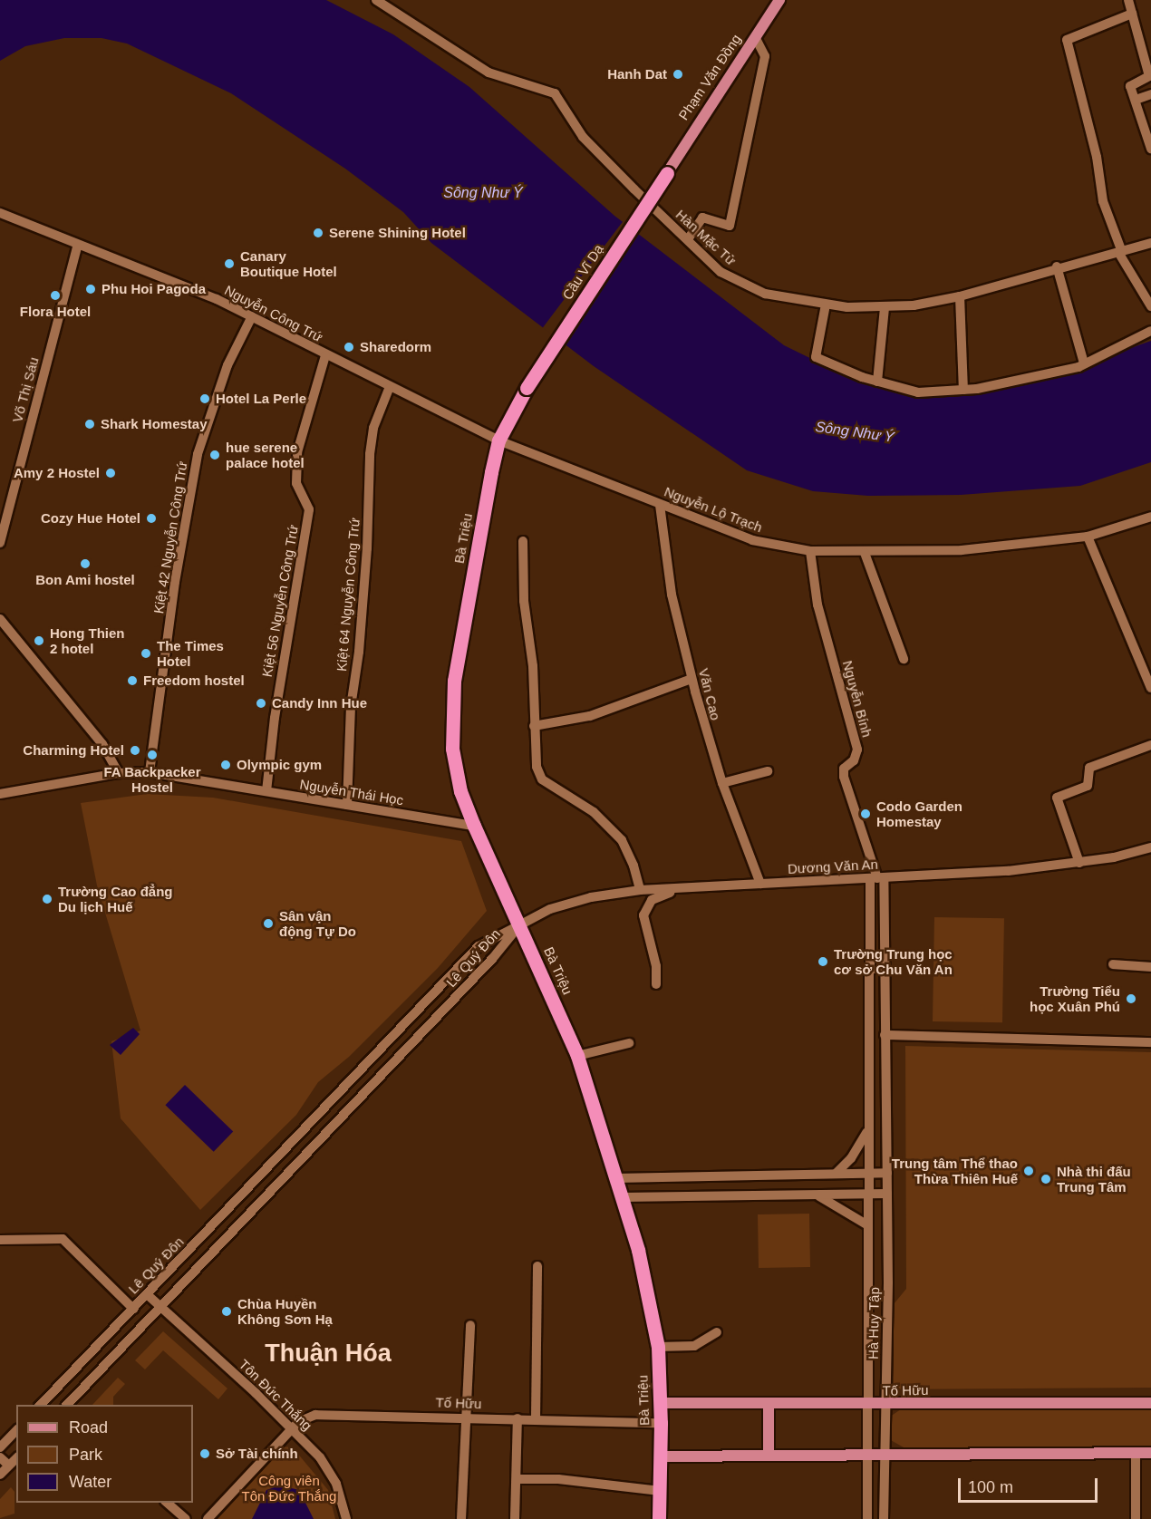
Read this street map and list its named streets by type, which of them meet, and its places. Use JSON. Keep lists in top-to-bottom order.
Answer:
{
  "streets": {
    "highway": ["Cầu Vĩ Dạ", "Bà Triệu"],
    "main road": ["Phạm Văn Đồng", "Tố Hữu"],
    "street": [
      "Hàn Mặc Tử",
      "Nguyễn Công Trứ",
      "Võ Thị Sáu",
      "Nguyễn Lộ Trạch",
      "Kiệt 42 Nguyễn Công Trứ",
      "Kiệt 64 Nguyễn Công Trứ",
      "Kiệt 56 Nguyễn Công Trứ",
      "Văn Cao",
      "Nguyễn Bính",
      "Nguyễn Thái Học",
      "Dương Văn An",
      "Lê Quý Đôn",
      "Hà Huy Tập",
      "Tôn Đức Thắng"
    ]
  },
  "crossings": [
    ["Phạm Văn Đồng", "Cầu Vĩ Dạ"],
    ["Cầu Vĩ Dạ", "Nguyễn Công Trứ"],
    ["Cầu Vĩ Dạ", "Nguyễn Lộ Trạch"],
    ["Cầu Vĩ Dạ", "Bà Triệu"],
    ["Nguyễn Công Trứ", "Võ Thị Sáu"],
    ["Nguyễn Công Trứ", "Nguyễn Lộ Trạch"],
    ["Nguyễn Công Trứ", "Kiệt 42 Nguyễn Công Trứ"],
    ["Nguyễn Công Trứ", "Bà Triệu"],
    ["Nguyễn Công Trứ", "Kiệt 64 Nguyễn Công Trứ"],
    ["Nguyễn Công Trứ", "Kiệt 56 Nguyễn Công Trứ"],
    ["Nguyễn Lộ Trạch", "Bà Triệu"],
    ["Nguyễn Lộ Trạch", "Văn Cao"],
    ["Nguyễn Lộ Trạch", "Nguyễn Bính"],
    ["Kiệt 42 Nguyễn Công Trứ", "Nguyễn Thái Học"],
    ["Bà Triệu", "Nguyễn Thái Học"],
    ["Bà Triệu", "Dương Văn An"],
    ["Bà Triệu", "Lê Quý Đôn"],
    ["Bà Triệu", "Tố Hữu"],
    ["Kiệt 64 Nguyễn Công Trứ", "Nguyễn Thái Học"],
    ["Kiệt 56 Nguyễn Công Trứ", "Nguyễn Thái Học"],
    ["Văn Cao", "Dương Văn An"],
    ["Nguyễn Bính", "Dương Văn An"],
    ["Nguyễn Bính", "Hà Huy Tập"],
    ["Dương Văn An", "Lê Quý Đôn"],
    ["Dương Văn An", "Hà Huy Tập"],
    ["Lê Quý Đôn", "Tôn Đức Thắng"],
    ["Hà Huy Tập", "Tố Hữu"],
    ["Tố Hữu", "Tôn Đức Thắng"]
  ],
  "districts": ["Thuận Hóa"],
  "water": ["Sông Như Ý"],
  "parks": ["Công viên Tôn Đức Thắng"],
  "places": [
    "Hanh Dat",
    "Serene Shining Hotel",
    "Canary Boutique Hotel",
    "Phu Hoi Pagoda",
    "Flora Hotel",
    "Sharedorm",
    "Hotel La Perle",
    "Shark Homestay",
    "hue serene palace hotel",
    "Amy 2 Hostel",
    "Cozy Hue Hotel",
    "Bon Ami hostel",
    "Hong Thien 2 hotel",
    "The Times Hotel",
    "Freedom hostel",
    "Candy Inn Hue",
    "Charming Hotel",
    "FA Backpacker Hostel",
    "Olympic gym",
    "Codo Garden Homestay",
    "Trường Cao đẳng Du lịch Huế",
    "Sân vận động Tự Do",
    "Trường Trung học cơ sở Chu Văn An",
    "Trường Tiểu học Xuân Phú",
    "Trung tâm Thể thao Thừa Thiên Huế",
    "Nhà thi đấu Trung Tâm",
    "Chùa Huyền Không Sơn Hạ",
    "Sở Tài chính"
  ],
  "legend": ["Road", "Park", "Water"],
  "scale_bar": "100 m"
}
